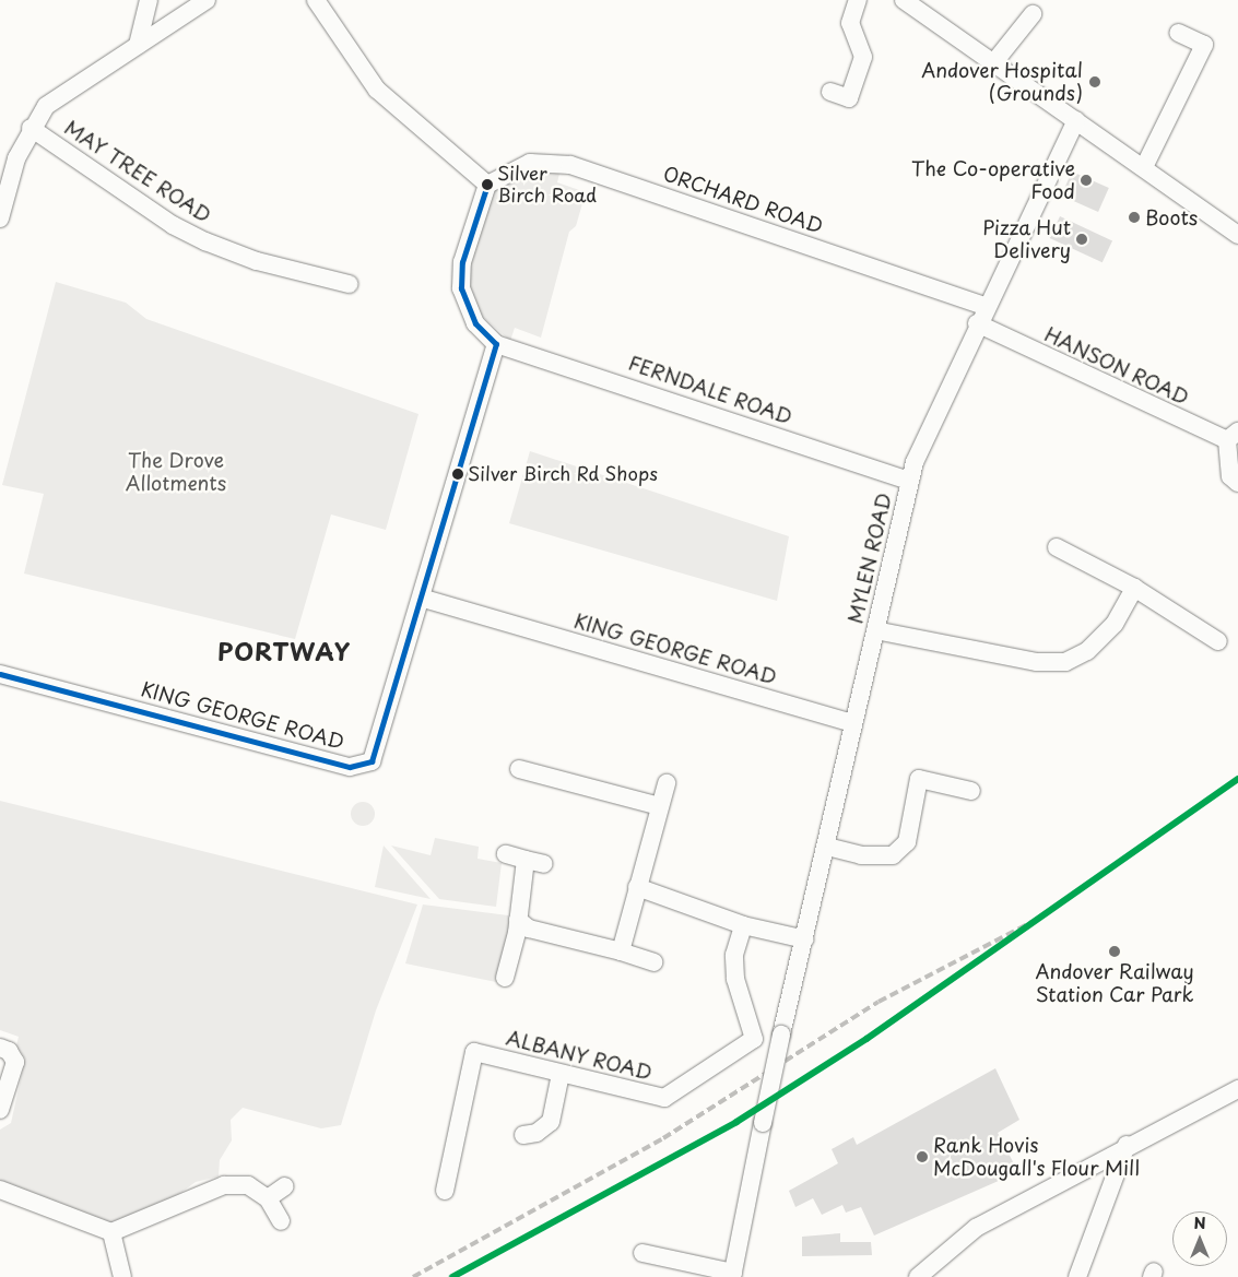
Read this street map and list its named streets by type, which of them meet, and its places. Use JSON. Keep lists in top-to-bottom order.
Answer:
{
  "streets": {
    "street": [
      "MAY TREE ROAD",
      "ORCHARD ROAD",
      "HANSON ROAD",
      "FERNDALE ROAD",
      "MYLEN ROAD",
      "KING GEORGE ROAD",
      "ALBANY ROAD"
    ]
  },
  "crossings": [
    ["ORCHARD ROAD", "MYLEN ROAD"],
    ["HANSON ROAD", "MYLEN ROAD"],
    ["FERNDALE ROAD", "MYLEN ROAD"],
    ["FERNDALE ROAD", "KING GEORGE ROAD"],
    ["MYLEN ROAD", "KING GEORGE ROAD"]
  ],
  "districts": ["PORTWAY"],
  "parks": ["The Drove Allotments"],
  "places": [
    "Andover Hospital (Grounds)",
    "The Co-operative Food",
    "Silver Birch Road",
    "Boots",
    "Pizza Hut Delivery",
    "Silver Birch Rd Shops",
    "Andover Railway Station Car Park",
    "Rank Hovis McDougall's Flour Mill"
  ],
  "north": "top"
}
